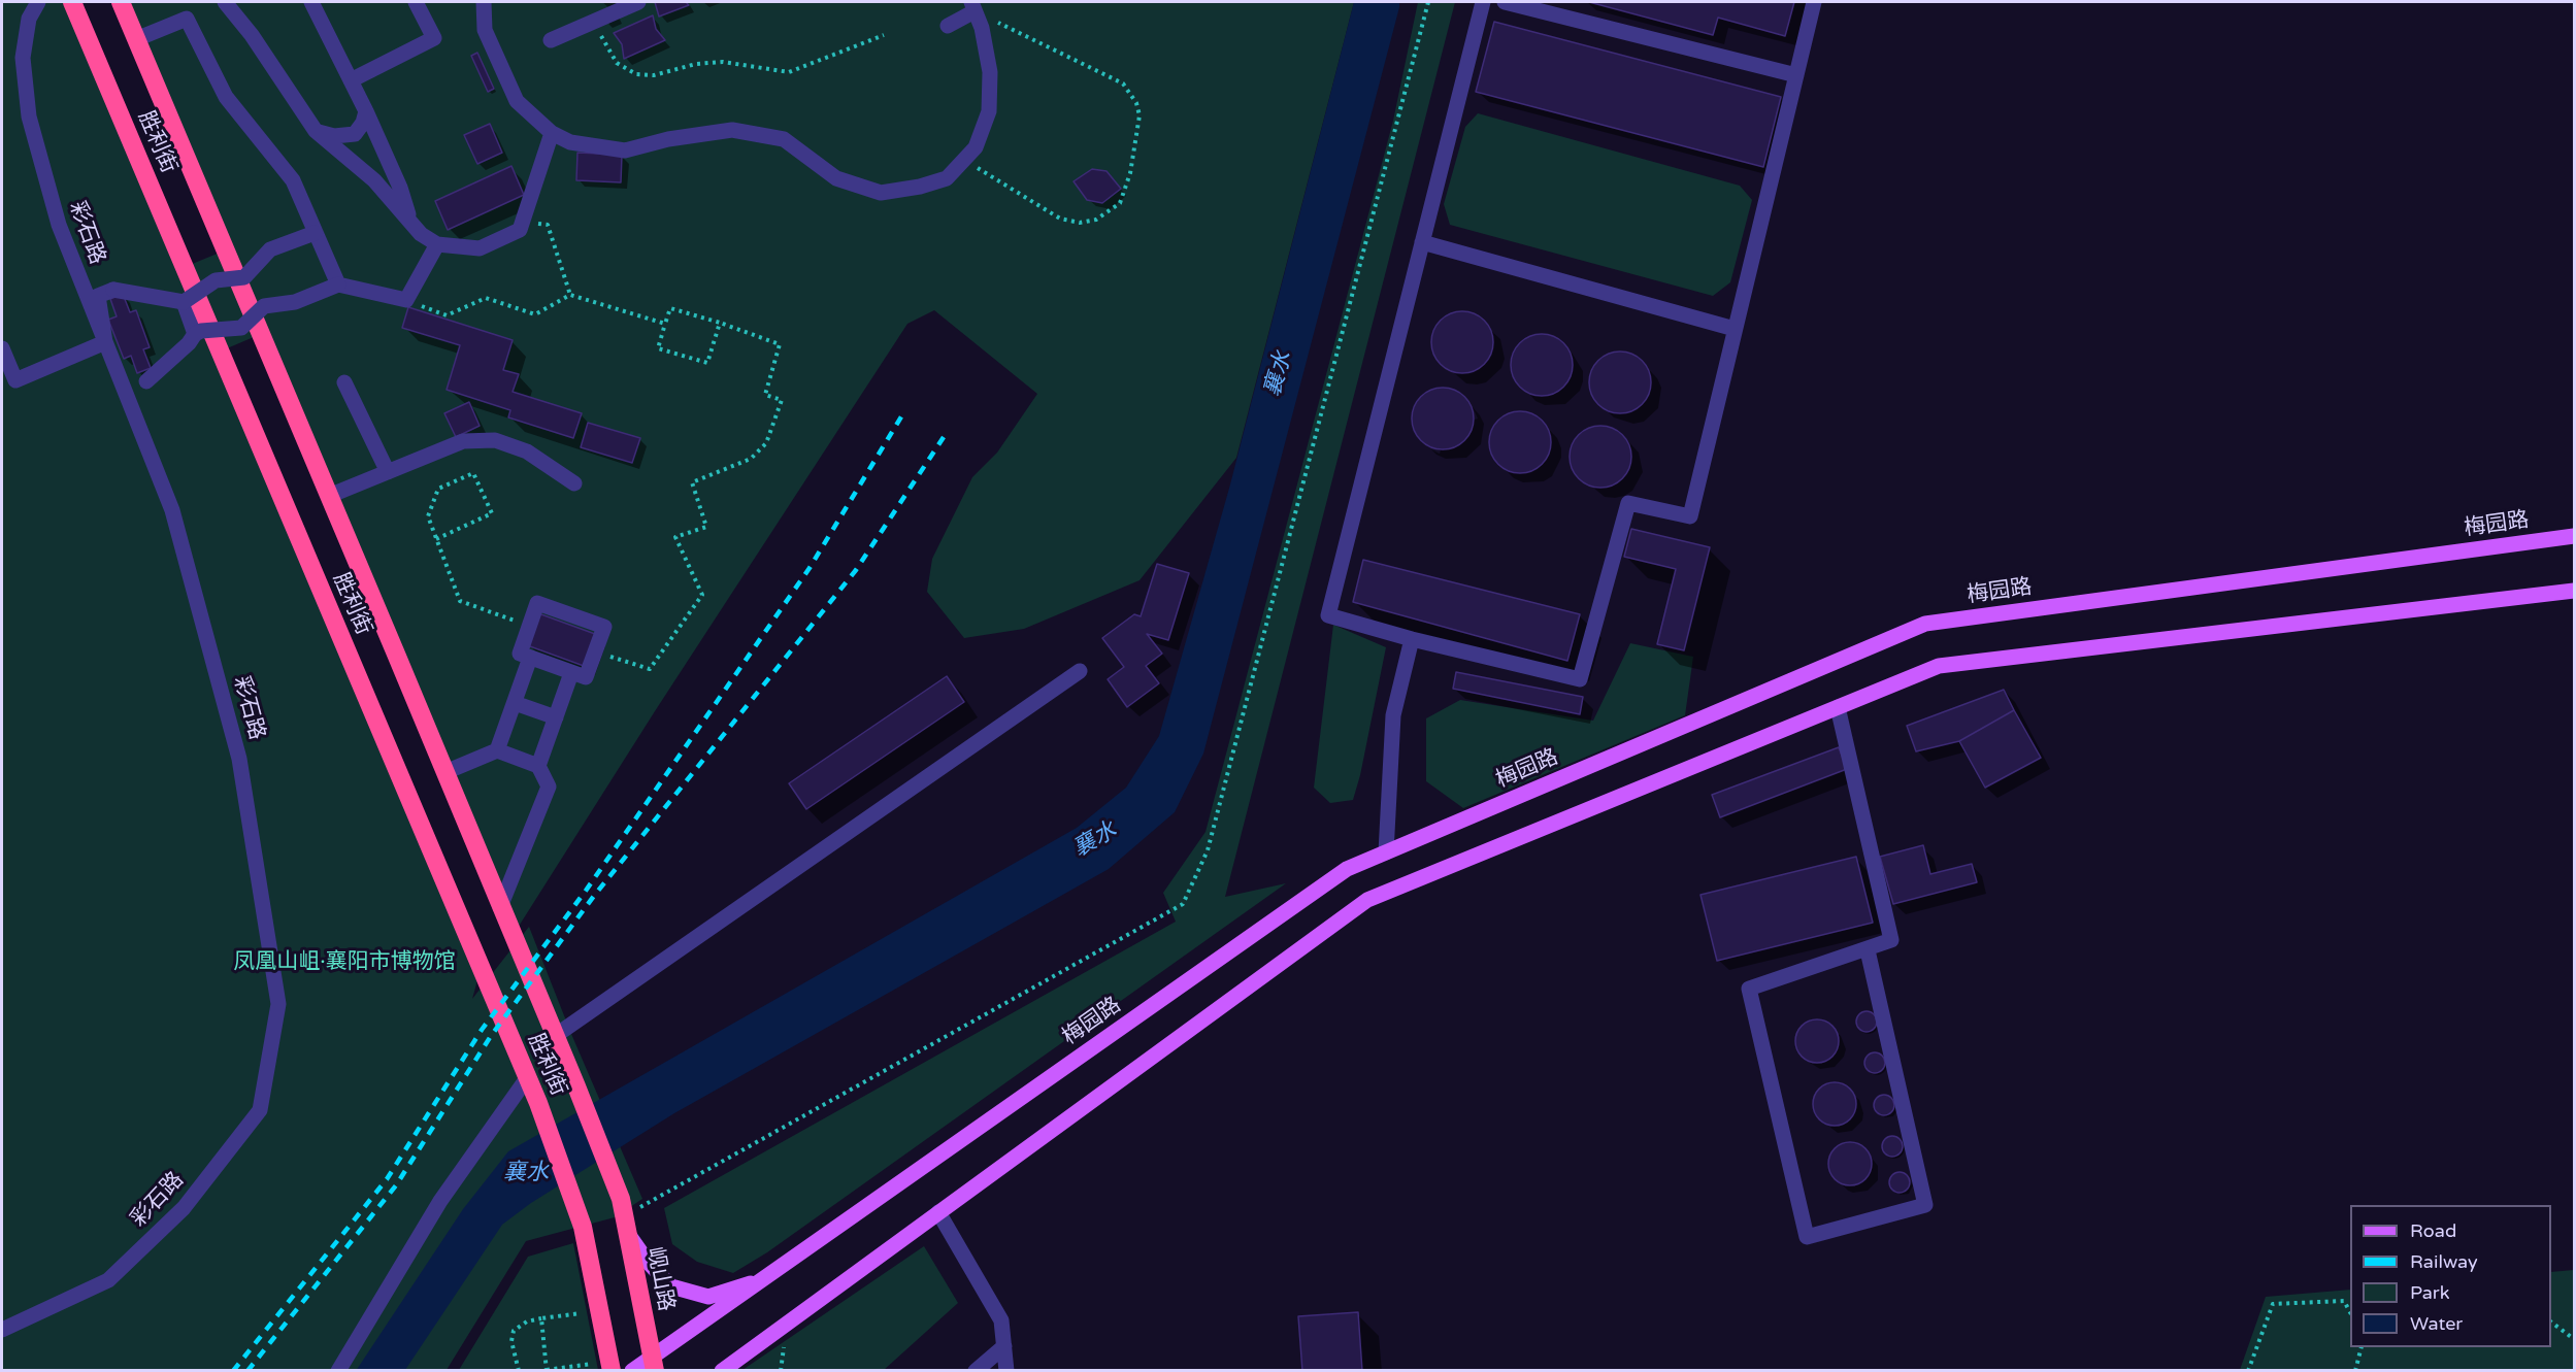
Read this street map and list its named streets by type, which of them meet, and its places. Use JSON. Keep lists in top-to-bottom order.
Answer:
{
  "streets": {
    "highway": ["胜利街", "岘山路"],
    "main road": ["梅园路"],
    "street": ["彩石路"]
  },
  "crossings": [
    ["胜利街", "岘山路"],
    ["梅园路", "岘山路"]
  ],
  "water": ["襄水"],
  "parks": ["凤凰山岨·襄阳市博物馆"],
  "legend": [
    "Road",
    "Railway",
    "Park",
    "Water"
  ]
}
